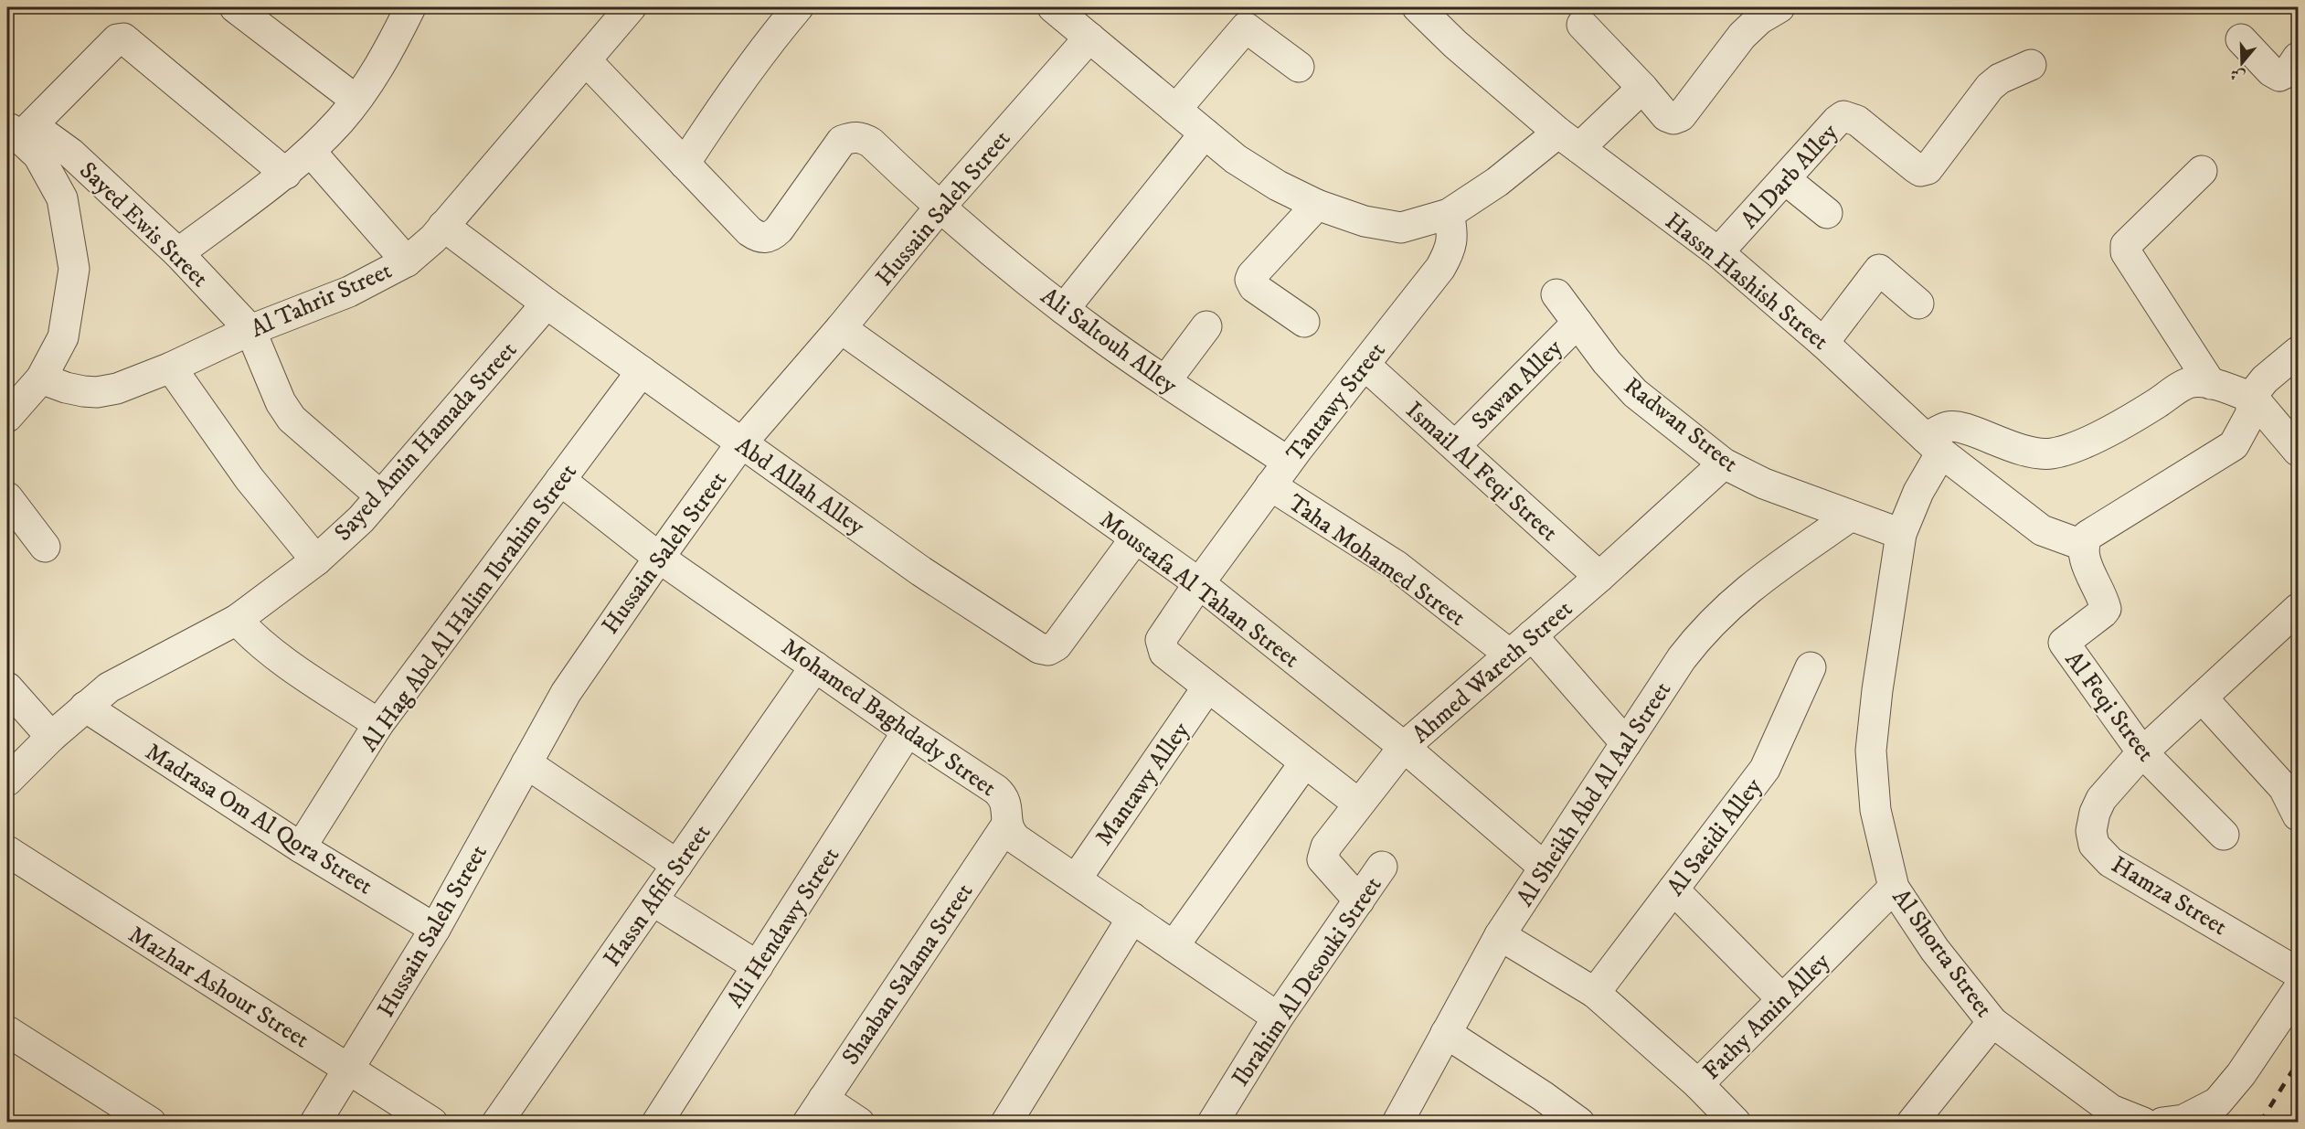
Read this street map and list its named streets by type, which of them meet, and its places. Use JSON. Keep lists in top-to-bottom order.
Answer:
{
  "streets": {
    "street": [
      "Al Darb Alley",
      "Hussain Saleh Street",
      "Sayed Ewis Street",
      "Hassn Hashish Street",
      "Al Tahrir Street",
      "Ali Saltouh Alley",
      "Sawan Alley",
      "Tantawy Street",
      "Radwan Street",
      "Sayed Amin Hamada Street",
      "Ismail Al Feqi Street",
      "Abd Allah Alley",
      "Taha Mohamed Street",
      "Moustafa Al Tahan Street",
      "Al Hag Abd Al Halim Ibrahim Street",
      "Ahmed Wareth Street",
      "Al Feqi Street",
      "Mohamed Baghdady Street",
      "Mantawy Alley",
      "Al Sheikh Abd Al Aal Street",
      "Madrasa Om Al Qora Street",
      "Al Saeidi Alley",
      "Hassn Afifi Street",
      "Hamza Street",
      "Ali Hendawy Street",
      "Al Shorta Street",
      "Shaaban Salama Street",
      "Ibrahim Al Desouki Street",
      "Mazhar Ashour Street",
      "Fathy Amin Alley"
    ]
  },
  "crossings": [
    ["Al Darb Alley", "Hassn Hashish Street"],
    ["Hussain Saleh Street", "Ali Saltouh Alley"],
    ["Hussain Saleh Street", "Abd Allah Alley"],
    ["Hussain Saleh Street", "Moustafa Al Tahan Street"],
    ["Hussain Saleh Street", "Mohamed Baghdady Street"],
    ["Hussain Saleh Street", "Madrasa Om Al Qora Street"],
    ["Hussain Saleh Street", "Mazhar Ashour Street"],
    ["Sayed Ewis Street", "Al Tahrir Street"],
    ["Hassn Hashish Street", "Al Feqi Street"],
    ["Hassn Hashish Street", "Al Shorta Street"],
    ["Al Tahrir Street", "Abd Allah Alley"],
    ["Ali Saltouh Alley", "Tantawy Street"],
    ["Ali Saltouh Alley", "Taha Mohamed Street"],
    ["Sawan Alley", "Radwan Street"],
    ["Sawan Alley", "Ismail Al Feqi Street"],
    ["Tantawy Street", "Ismail Al Feqi Street"],
    ["Tantawy Street", "Taha Mohamed Street"],
    ["Tantawy Street", "Moustafa Al Tahan Street"],
    ["Tantawy Street", "Mantawy Alley"],
    ["Radwan Street", "Ahmed Wareth Street"],
    ["Radwan Street", "Al Sheikh Abd Al Aal Street"],
    ["Radwan Street", "Al Shorta Street"],
    ["Sayed Amin Hamada Street", "Abd Allah Alley"],
    ["Sayed Amin Hamada Street", "Madrasa Om Al Qora Street"],
    ["Ismail Al Feqi Street", "Ahmed Wareth Street"],
    ["Abd Allah Alley", "Moustafa Al Tahan Street"],
    ["Abd Allah Alley", "Al Hag Abd Al Halim Ibrahim Street"],
    ["Taha Mohamed Street", "Ahmed Wareth Street"],
    ["Moustafa Al Tahan Street", "Ahmed Wareth Street"],
    ["Moustafa Al Tahan Street", "Al Sheikh Abd Al Aal Street"],
    ["Al Hag Abd Al Halim Ibrahim Street", "Mohamed Baghdady Street"],
    ["Al Hag Abd Al Halim Ibrahim Street", "Madrasa Om Al Qora Street"],
    ["Ahmed Wareth Street", "Ibrahim Al Desouki Street"],
    ["Al Feqi Street", "Hamza Street"],
    ["Mohamed Baghdady Street", "Mantawy Alley"],
    ["Mohamed Baghdady Street", "Hassn Afifi Street"],
    ["Mohamed Baghdady Street", "Ali Hendawy Street"],
    ["Mohamed Baghdady Street", "Shaaban Salama Street"],
    ["Mohamed Baghdady Street", "Ibrahim Al Desouki Street"],
    ["Al Sheikh Abd Al Aal Street", "Fathy Amin Alley"],
    ["Al Saeidi Alley", "Fathy Amin Alley"],
    ["Al Shorta Street", "Fathy Amin Alley"]
  ],
  "north": "bottom"
}
